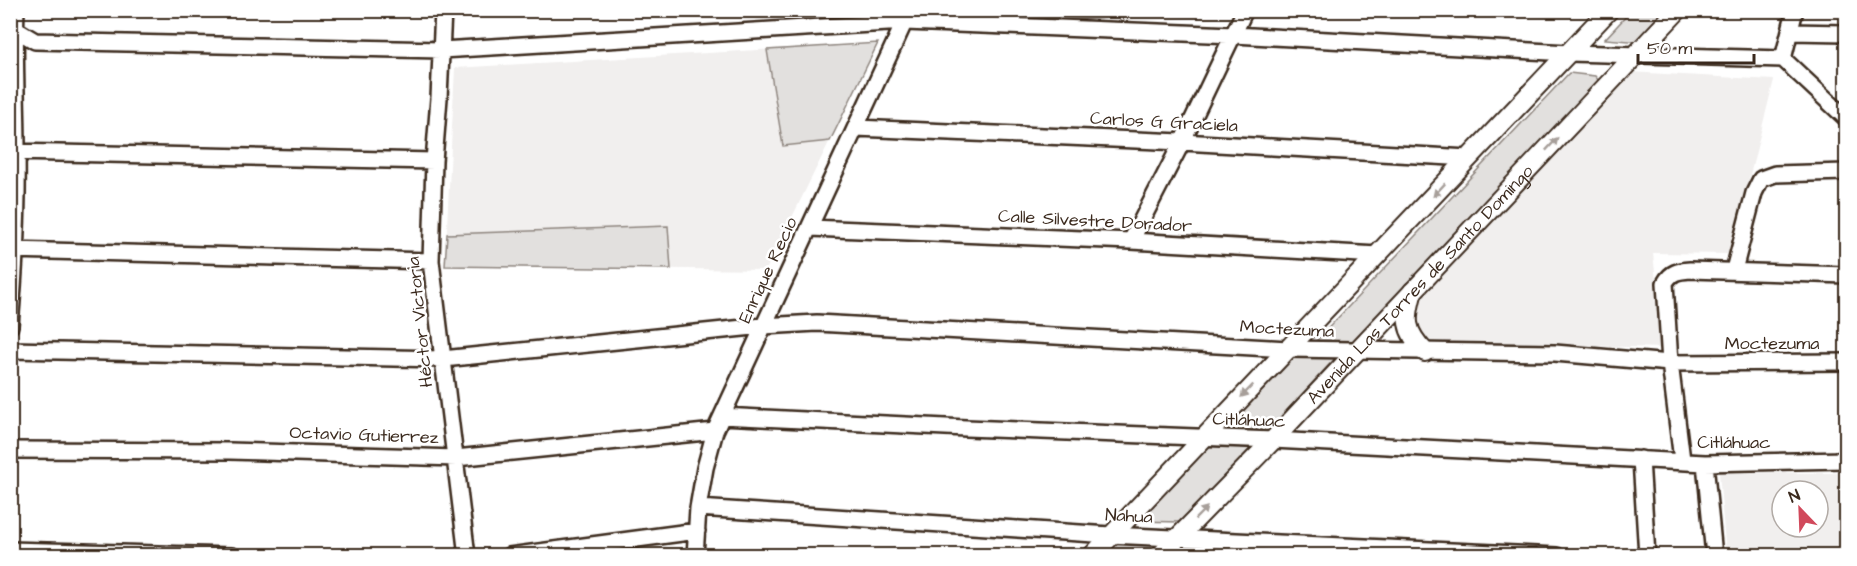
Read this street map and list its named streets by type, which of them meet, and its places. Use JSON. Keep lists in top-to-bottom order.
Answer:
{
  "streets": {
    "street": [
      "Carlos G Graciela",
      "Calle Silvestre Dorador",
      "Enrique Recio",
      "Avenida Las Torres de Santo Domingo",
      "Héctor Victoria",
      "Moctezuma",
      "Citláhuac",
      "Octavio Gutierrez",
      "Nahua"
    ]
  },
  "crossings": [
    ["Carlos G Graciela", "Enrique Recio"],
    ["Calle Silvestre Dorador", "Enrique Recio"],
    ["Enrique Recio", "Moctezuma"],
    ["Enrique Recio", "Citláhuac"],
    ["Enrique Recio", "Octavio Gutierrez"],
    ["Enrique Recio", "Nahua"],
    ["Avenida Las Torres de Santo Domingo", "Moctezuma"],
    ["Avenida Las Torres de Santo Domingo", "Citláhuac"],
    ["Avenida Las Torres de Santo Domingo", "Nahua"],
    ["Héctor Victoria", "Moctezuma"],
    ["Héctor Victoria", "Octavio Gutierrez"]
  ],
  "scale_bar": "50 m",
  "north": "top left"
}
